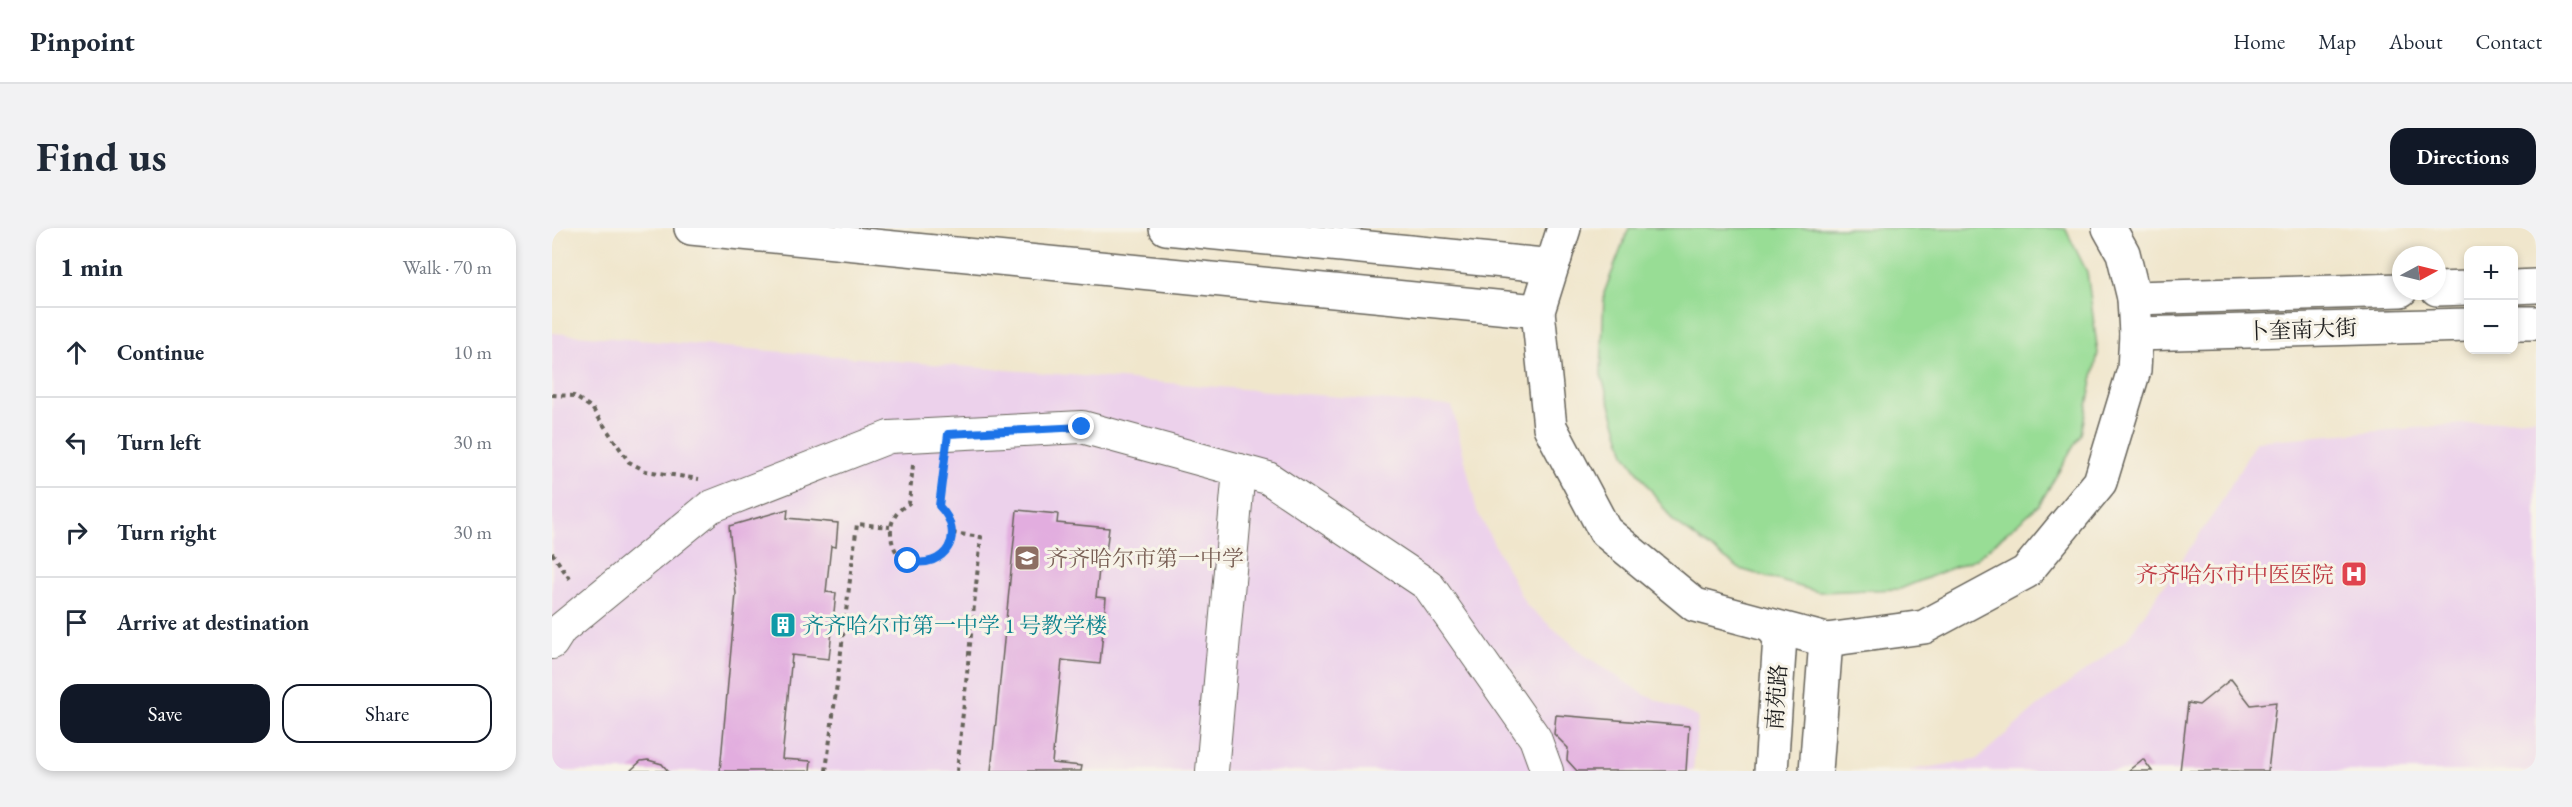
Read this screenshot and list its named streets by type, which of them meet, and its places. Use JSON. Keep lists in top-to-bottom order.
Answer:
{
  "streets": {
    "main road": ["卜奎南大街", "南苑路"]
  },
  "places": {
    "school or university": ["齐齐哈尔市第一中学"],
    "hospital": ["齐齐哈尔市中医医院"],
    "building": ["齐齐哈尔市第一中学 1 号教学楼"]
  },
  "north": "right",
  "page": {
    "header": "Pinpoint",
    "nav": [
      "Home",
      "Map",
      "About",
      "Contact"
    ],
    "buttons": [
      "Directions",
      ["Save", "Share"]
    ],
    "title": "Find us",
    "heading": ["1 min", "Walk · 70 m"],
    "map_buttons": ["+", "−"],
    "list": [
      ["Continue", "10 m"],
      ["Turn left", "30 m"],
      ["Turn right", "30 m"],
      "Arrive at destination"
    ]
  }
}
